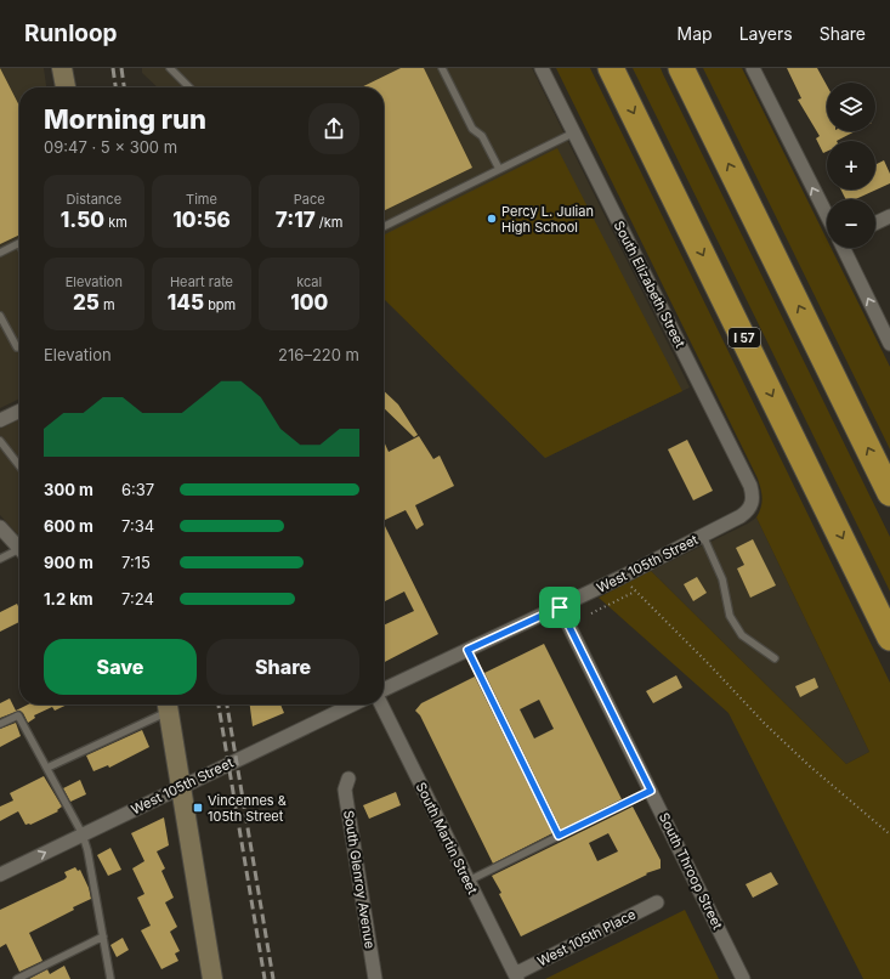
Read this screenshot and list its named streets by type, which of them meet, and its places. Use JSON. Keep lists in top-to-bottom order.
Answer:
{
  "streets": {
    "highway": ["I 57"],
    "street": [
      "South Elizabeth Street",
      "West 105th Street",
      "South Martin Street",
      "South Throop Street",
      "South Glenroy Avenue",
      "West 105th Place"
    ]
  },
  "crossings": [
    ["South Elizabeth Street", "West 105th Street"],
    ["West 105th Street", "South Throop Street"],
    ["South Martin Street", "West 105th Place"]
  ],
  "places": {
    "other": ["Percy L. Julian High School"],
    "transit": ["Vincennes & 105th Street"]
  },
  "page": {
    "header": "Runloop",
    "nav": ["Map", "Layers", "Share"],
    "map_buttons": ["+", "−"],
    "heading": ["Morning run", "09:47 · 5 × 300 m"],
    "stats": [
      ["Distance", "1.50 km"],
      ["Time", "10:56"],
      ["Pace", "7:17 /km"],
      ["Elevation", "25 m"],
      ["Heart rate", "145 bpm"],
      ["kcal", "100"]
    ],
    "chart": ["Elevation", "216–220 m"],
    "list": [
      {
        "name": "300 m",
        "note": "6:37"
      },
      {
        "name": "600 m",
        "note": "7:34"
      },
      {
        "name": "900 m",
        "note": "7:15"
      },
      {
        "name": "1.2 km",
        "note": "7:24"
      }
    ],
    "buttons": ["Save", "Share"]
  }
}
